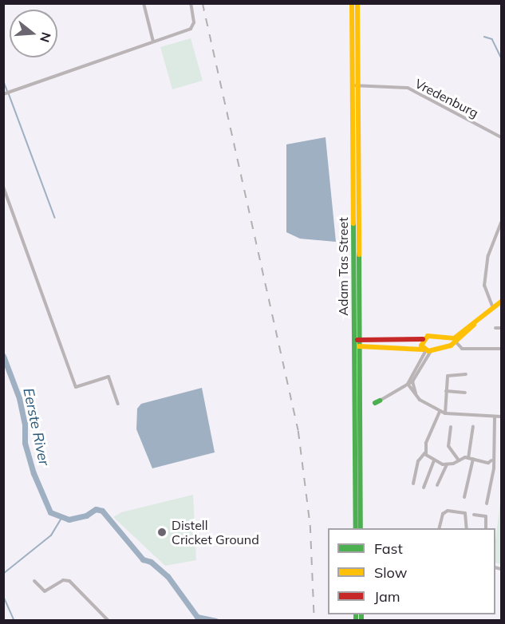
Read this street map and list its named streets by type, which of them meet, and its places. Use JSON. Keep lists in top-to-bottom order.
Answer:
{
  "streets": {
    "main road": ["Adam Tas Street"],
    "street": ["Vredenburg"]
  },
  "crossings": [
    ["Vredenburg", "Adam Tas Street"]
  ],
  "water": ["Eerste River"],
  "places": ["Distell Cricket Ground"],
  "legend": ["Fast", "Slow", "Jam"],
  "north": "right"
}
